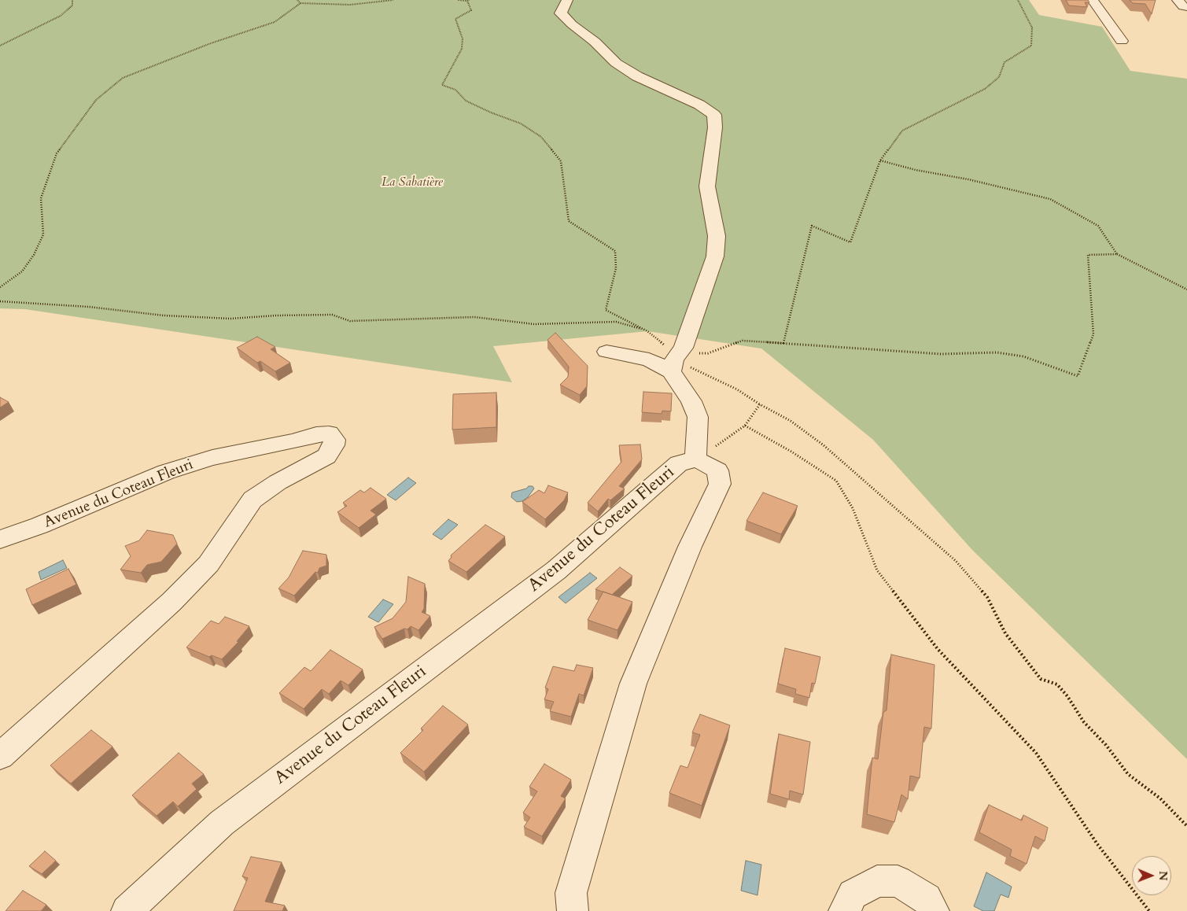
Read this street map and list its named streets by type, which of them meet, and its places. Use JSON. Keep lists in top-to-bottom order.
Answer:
{
  "streets": {
    "street": ["Avenue du Coteau Fleuri"]
  },
  "parks": ["La Sabatière"],
  "north": "right"
}
